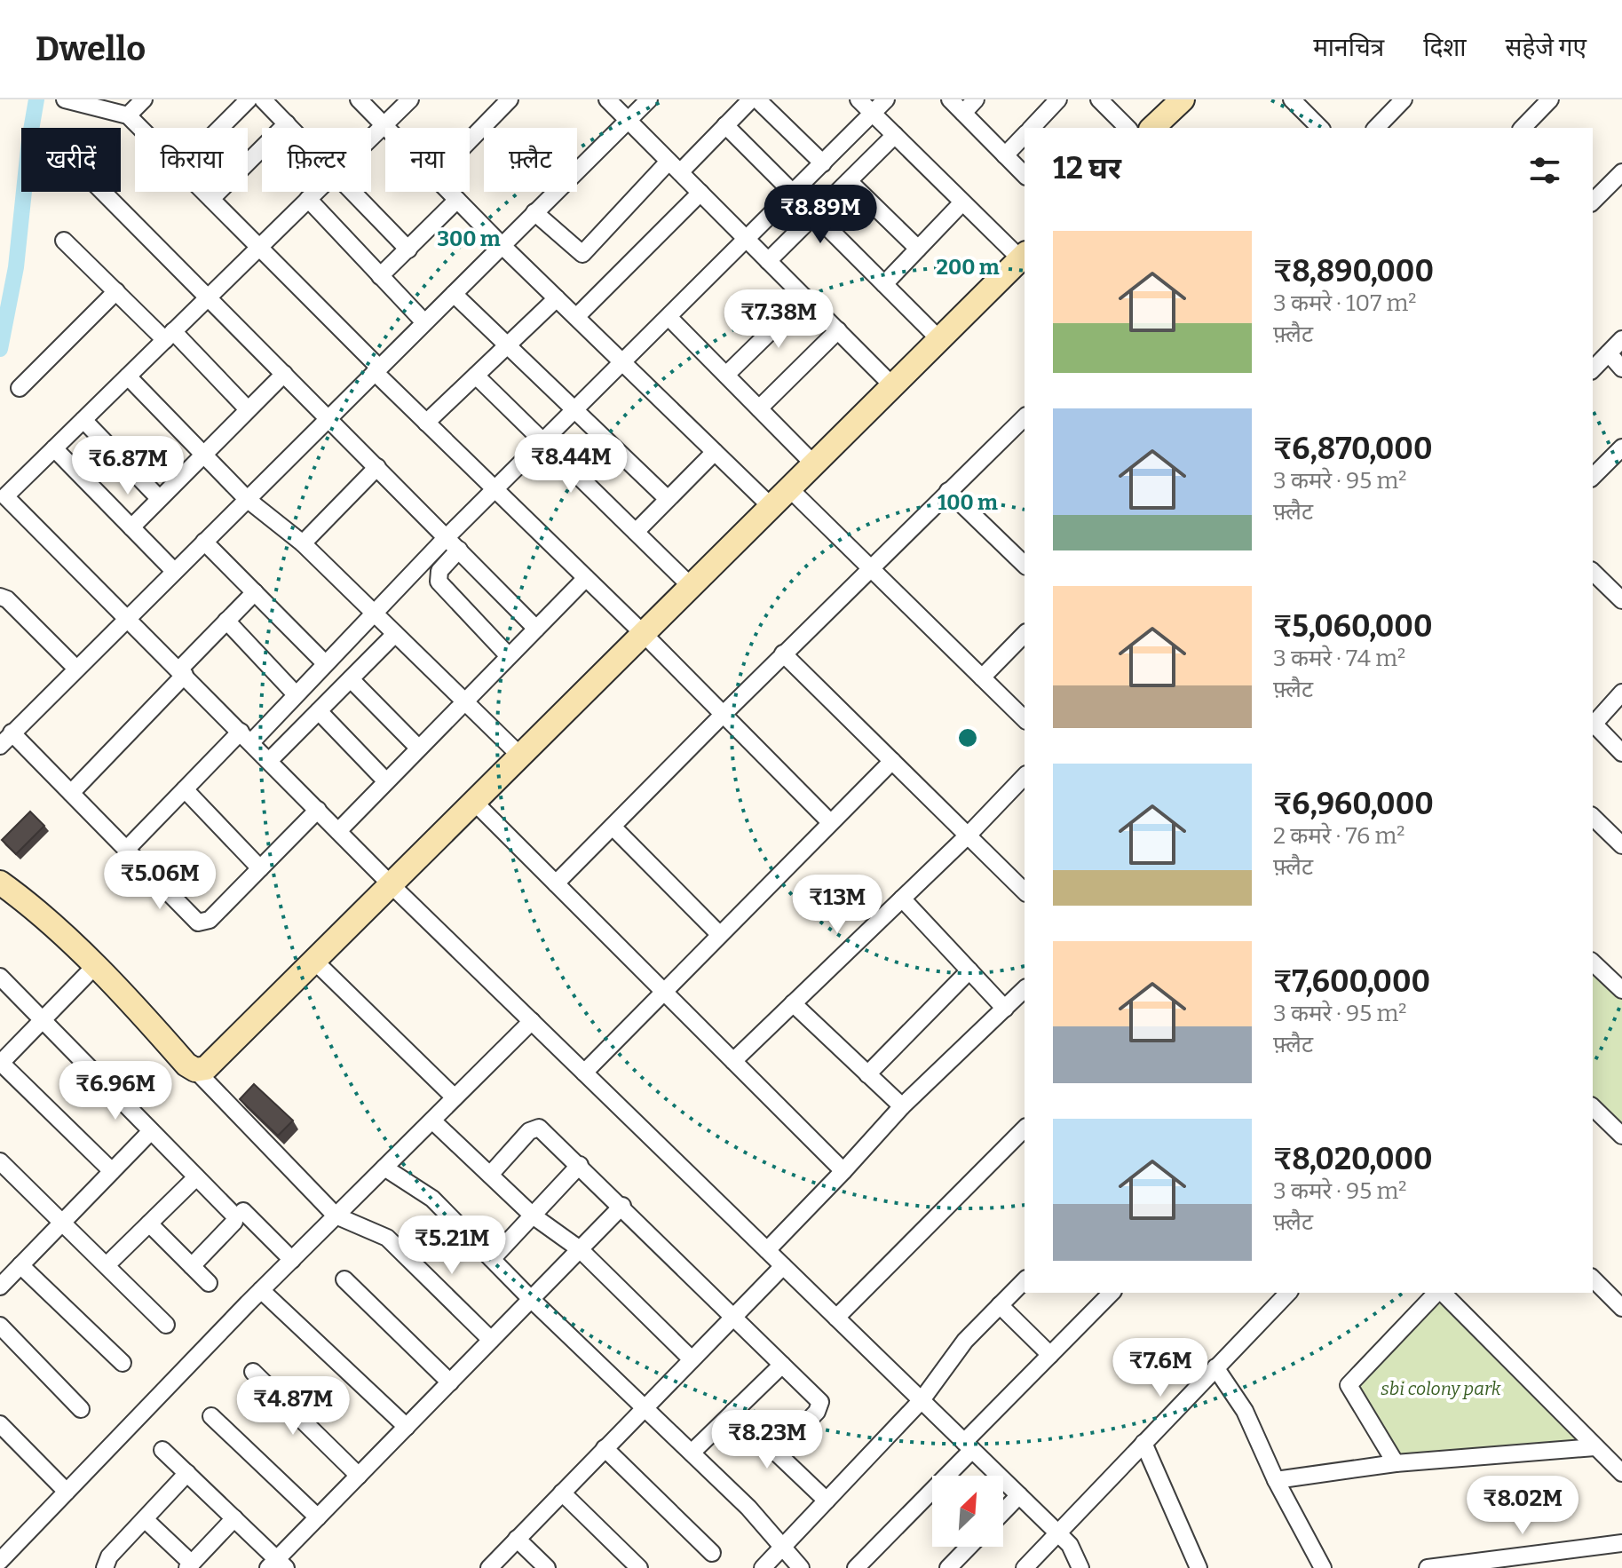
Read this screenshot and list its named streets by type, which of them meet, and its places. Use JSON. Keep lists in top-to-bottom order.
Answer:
{
  "parks": ["sbi colony park"],
  "north": "top right",
  "page": {
    "header": "Dwello",
    "nav": ["मानचित्र", "दिशा", "सहेजे गए"],
    "chip": [
      "खरीदें",
      "किराया",
      "फ़िल्टर",
      "नया",
      "फ़्लैट"
    ],
    "heading": "12 घर",
    "price": [
      "₹8.89M",
      "₹7.38M",
      "₹8.44M",
      "₹6.87M",
      "₹5.06M",
      "₹13M",
      "₹6.96M",
      "₹5.21M",
      "₹7.6M",
      "₹4.87M",
      "₹8.23M",
      "₹8.02M"
    ],
    "list": [
      {
        "name": "₹8,890,000",
        "note": "3 कमरे · 107 m² · फ़्लैट"
      },
      {
        "name": "₹6,870,000",
        "note": "3 कमरे · 95 m² · फ़्लैट"
      },
      {
        "name": "₹5,060,000",
        "note": "3 कमरे · 74 m² · फ़्लैट"
      },
      {
        "name": "₹6,960,000",
        "note": "2 कमरे · 76 m² · फ़्लैट"
      },
      {
        "name": "₹7,600,000",
        "note": "3 कमरे · 95 m² · फ़्लैट"
      },
      {
        "name": "₹8,020,000",
        "note": "3 कमरे · 95 m² · फ़्लैट"
      }
    ]
  },
  "rings": ["300 m", "200 m", "100 m"]
}
